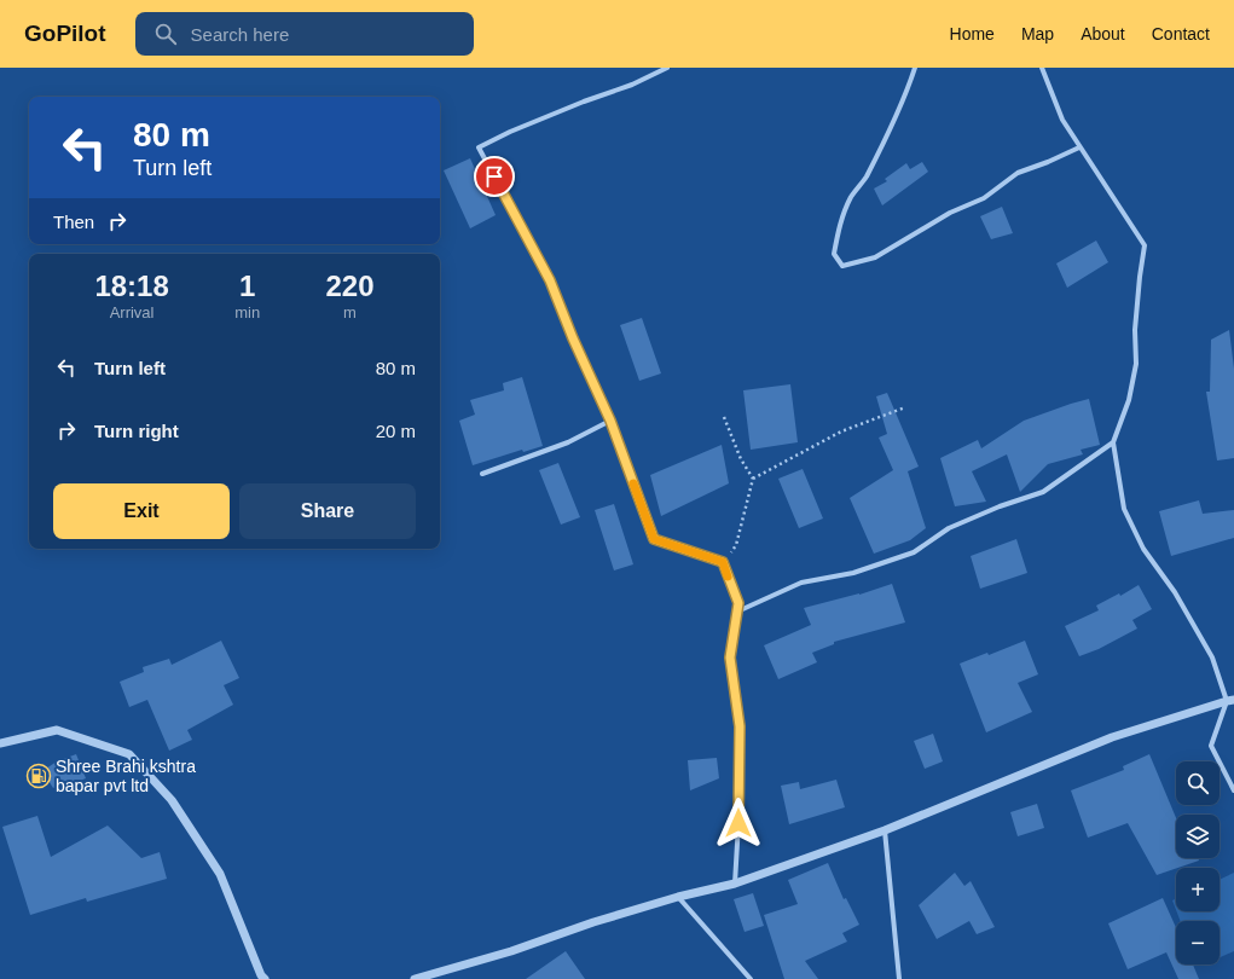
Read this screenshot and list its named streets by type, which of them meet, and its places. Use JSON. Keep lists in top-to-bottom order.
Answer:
{
  "places": {
    "fuel station": ["Shree Brahi kshtra bapar pvt ltd"]
  },
  "page": {
    "header": "GoPilot",
    "search": "Search here",
    "nav": [
      "Home",
      "Map",
      "About",
      "Contact"
    ],
    "turn": ["80 m", "Turn left"],
    "then": "Then",
    "eta": [
      "18:18",
      "Arrival",
      "1",
      "min",
      "220",
      "m"
    ],
    "list": [
      {
        "name": "Turn left",
        "value": "80 m"
      },
      {
        "name": "Turn right",
        "value": "20 m"
      }
    ],
    "buttons": ["Exit", "Share"],
    "map_buttons": ["+", "−"]
  }
}
